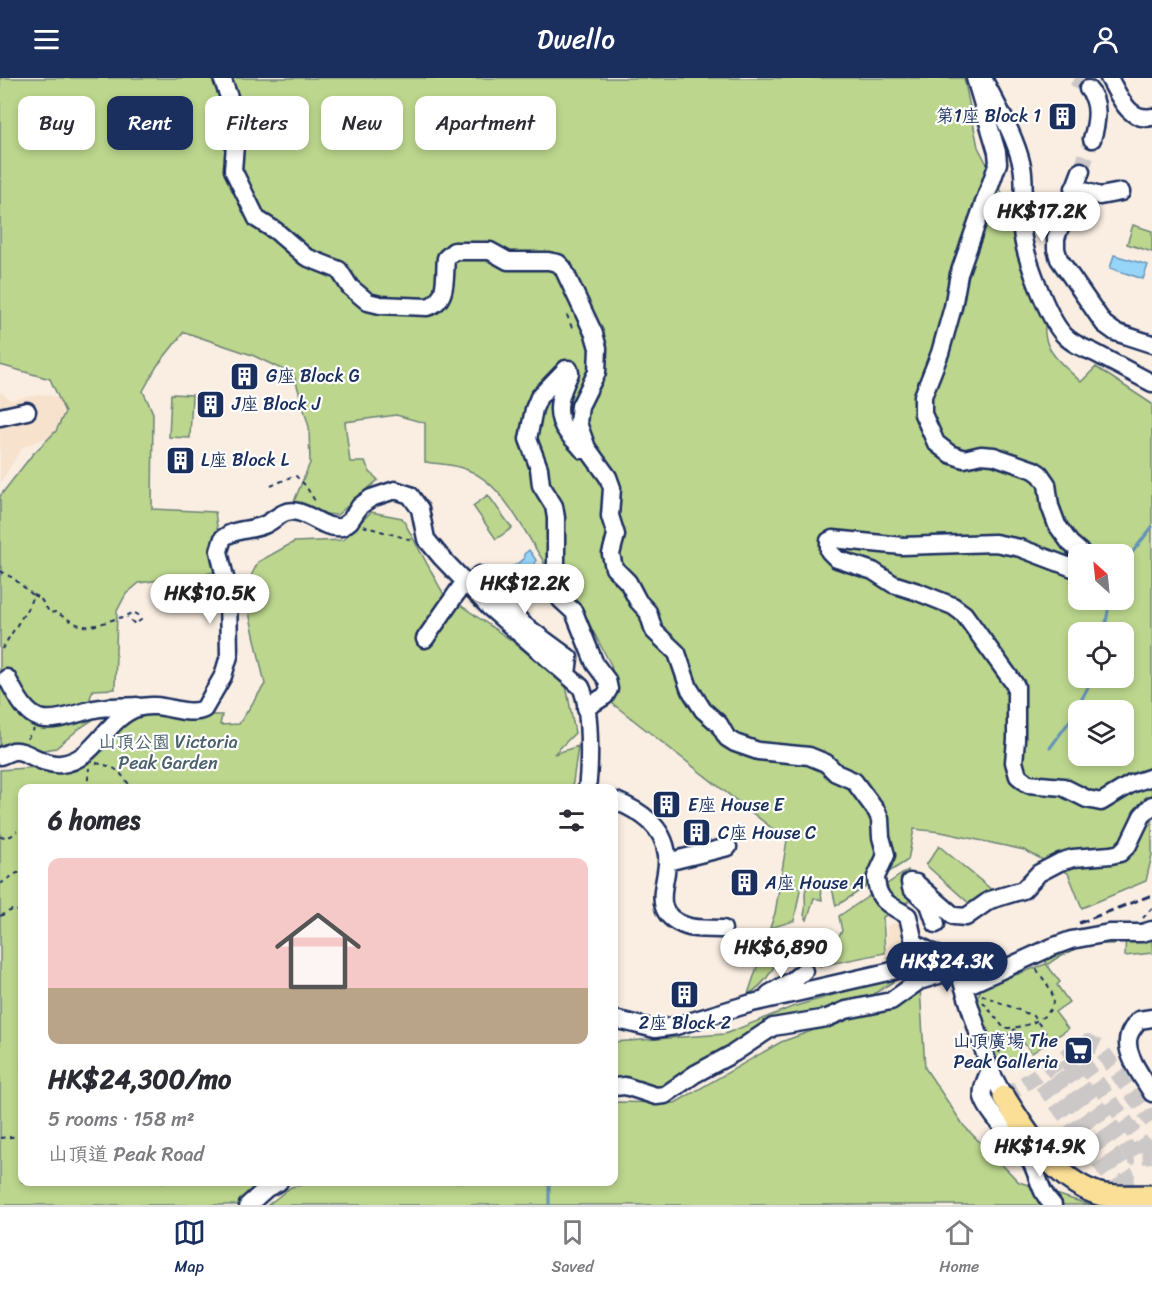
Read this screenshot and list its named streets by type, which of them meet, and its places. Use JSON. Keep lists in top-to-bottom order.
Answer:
{
  "parks": ["山頂公園 Victoria Peak Garden"],
  "places": {
    "building": [
      "第1座 Block 1",
      "G座 Block G",
      "J座 Block J",
      "L座 Block L",
      "E座 House E",
      "C座 House C",
      "A座 House A",
      "2座 Block 2"
    ],
    "supermarket": ["山頂廣場 The Peak Galleria"]
  },
  "north": "top left",
  "page": {
    "header": "Dwello",
    "chip": [
      "Buy",
      "Rent",
      "Filters",
      "New",
      "Apartment"
    ],
    "price": [
      "HK$17.2K",
      "HK$12.2K",
      "HK$10.5K",
      "HK$6,890",
      "HK$24.3K",
      "HK$14.9K"
    ],
    "heading": "6 homes",
    "list": [
      {
        "name": "HK$24,300/mo",
        "note": "5 rooms · 158 m² · 山頂道 Peak Road"
      }
    ],
    "tabs": ["Map", "Saved", "Home"]
  }
}
